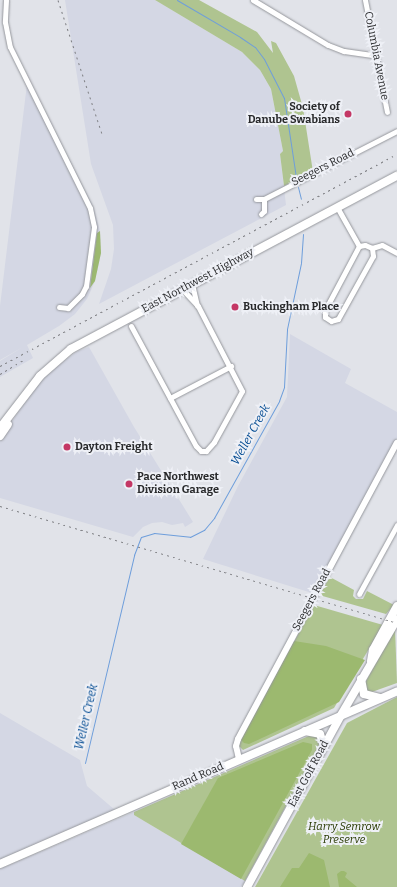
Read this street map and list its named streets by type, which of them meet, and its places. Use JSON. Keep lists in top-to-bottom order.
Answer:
{
  "streets": {
    "main road": ["East Northwest Highway", "East Golf Road", "Rand Road"],
    "street": ["Columbia Avenue", "Seegers Road"]
  },
  "crossings": [
    ["Seegers Road", "Rand Road"],
    ["East Golf Road", "Rand Road"]
  ],
  "water": ["Weller Creek"],
  "parks": ["Harry Semrow Preserve"],
  "places": [
    "Society of Danube Swabians",
    "Buckingham Place",
    "Dayton Freight",
    "Pace Northwest Division Garage"
  ]
}
